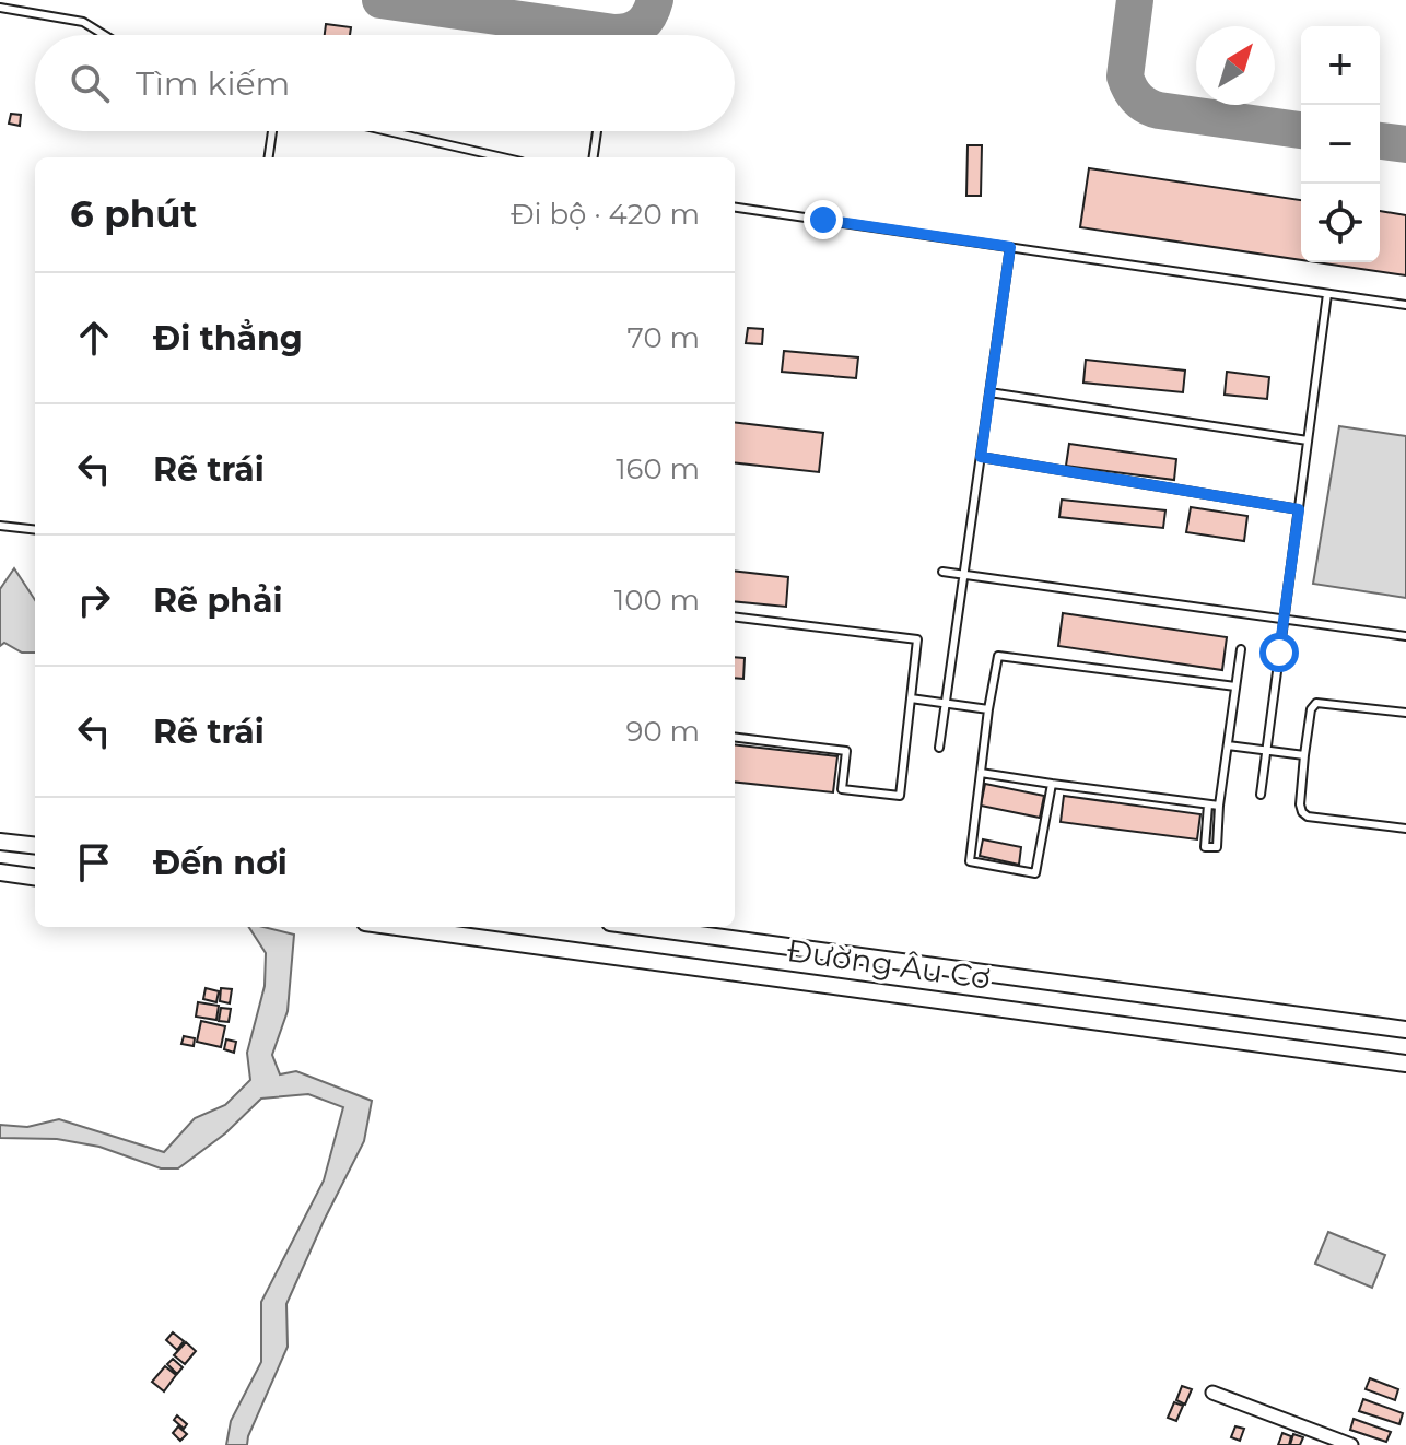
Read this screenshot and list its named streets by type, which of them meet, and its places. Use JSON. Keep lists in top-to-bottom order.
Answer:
{
  "streets": {
    "street": ["Đường Âu Cơ"]
  },
  "north": "top right",
  "page": {
    "map_buttons": ["+", "−"],
    "search": "Tìm kiếm",
    "heading": ["6 phút", "Đi bộ · 420 m"],
    "list": [
      ["Đi thẳng", "70 m"],
      ["Rẽ trái", "160 m"],
      ["Rẽ phải", "100 m"],
      ["Rẽ trái", "90 m"],
      "Đến nơi"
    ]
  }
}
